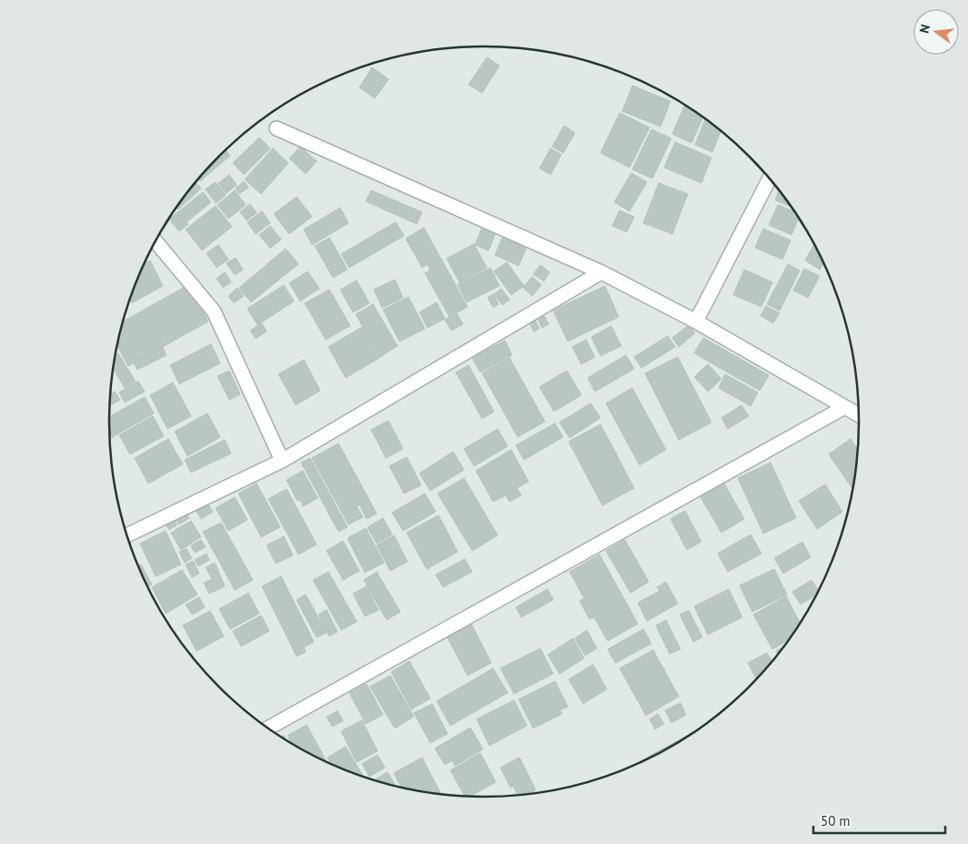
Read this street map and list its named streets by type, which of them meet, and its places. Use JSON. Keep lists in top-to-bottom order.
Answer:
{
  "scale_bar": "50 m",
  "north": "left"
}
